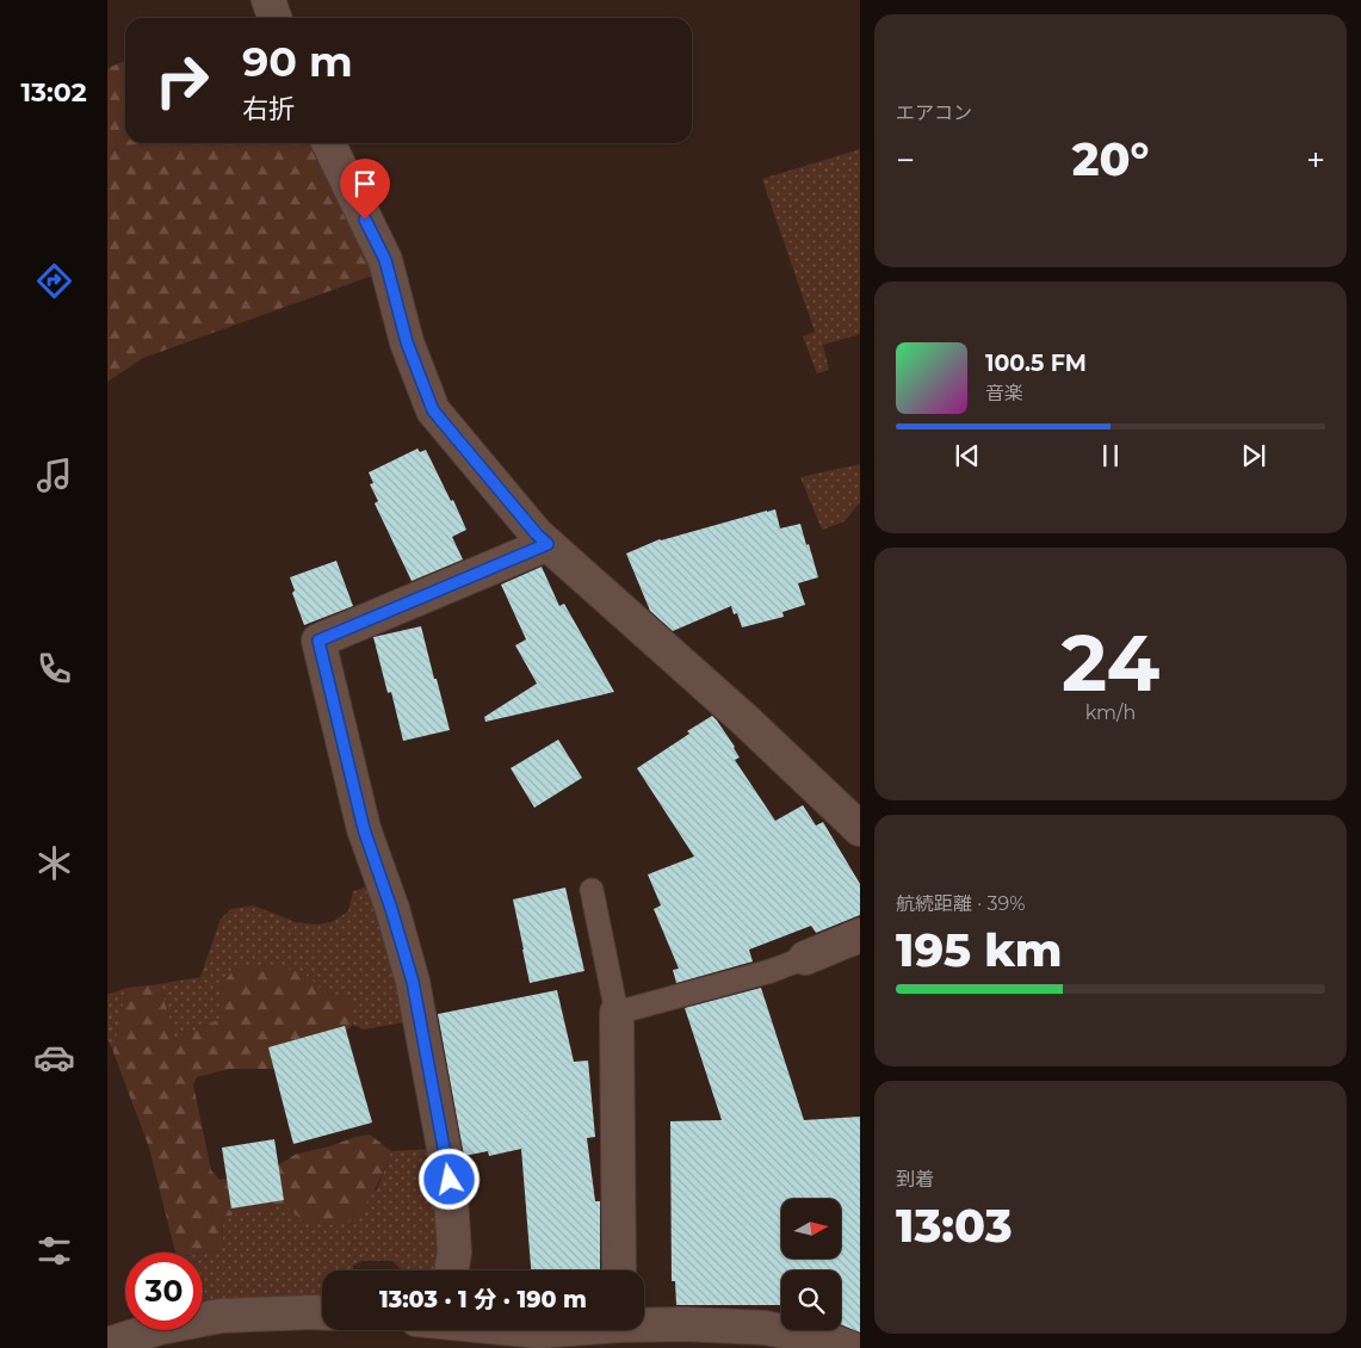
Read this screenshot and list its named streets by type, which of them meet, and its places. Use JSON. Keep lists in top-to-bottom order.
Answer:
{
  "north": "right",
  "page": {
    "tabs": "13:02",
    "tile": [
      "エアコン",
      ["24", "km/h"],
      ["航続距離 · 39%", "195 km"],
      ["到着", "13:03"]
    ],
    "turn": ["90 m", "右折"],
    "heat": ["−", "20°", "+"],
    "song": ["100.5 FM", "音楽"],
    "limit": "30",
    "trip": "13:03 · 1 分 · 190 m"
  }
}
